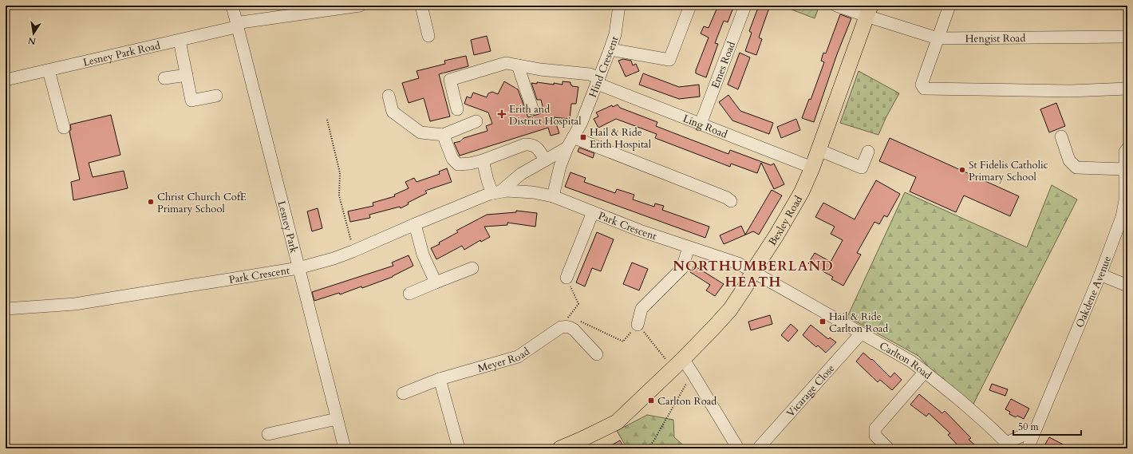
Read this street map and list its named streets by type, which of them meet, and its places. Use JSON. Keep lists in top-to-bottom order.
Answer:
{
  "streets": {
    "main road": ["Bexley Road"],
    "street": [
      "Hengist Road",
      "Lesney Park Road",
      "Emes Road",
      "Hind Crescent",
      "Ling Road",
      "Park Crescent",
      "Lesney Park",
      "Oakdene Avenue",
      "Meyer Road",
      "Carlton Road",
      "Vicarage Close"
    ]
  },
  "crossings": [
    ["Hengist Road", "Bexley Road"],
    ["Lesney Park Road", "Lesney Park"],
    ["Emes Road", "Ling Road"],
    ["Hind Crescent", "Ling Road"],
    ["Hind Crescent", "Park Crescent"],
    ["Ling Road", "Bexley Road"],
    ["Bexley Road", "Park Crescent"],
    ["Bexley Road", "Carlton Road"],
    ["Park Crescent", "Lesney Park"],
    ["Park Crescent", "Carlton Road"],
    ["Carlton Road", "Vicarage Close"]
  ],
  "districts": ["NORTHUMBERLAND HEATH"],
  "places": {
    "health": ["Erith and District Hospital"],
    "transit": ["Hail & Ride Erith Hospital", "Hail & Ride Carlton Road", "Carlton Road"],
    "other": ["St Fidelis Catholic Primary School", "Christ Church CofE Primary School"]
  },
  "scale_bar": "50 m",
  "north": "bottom"
}
